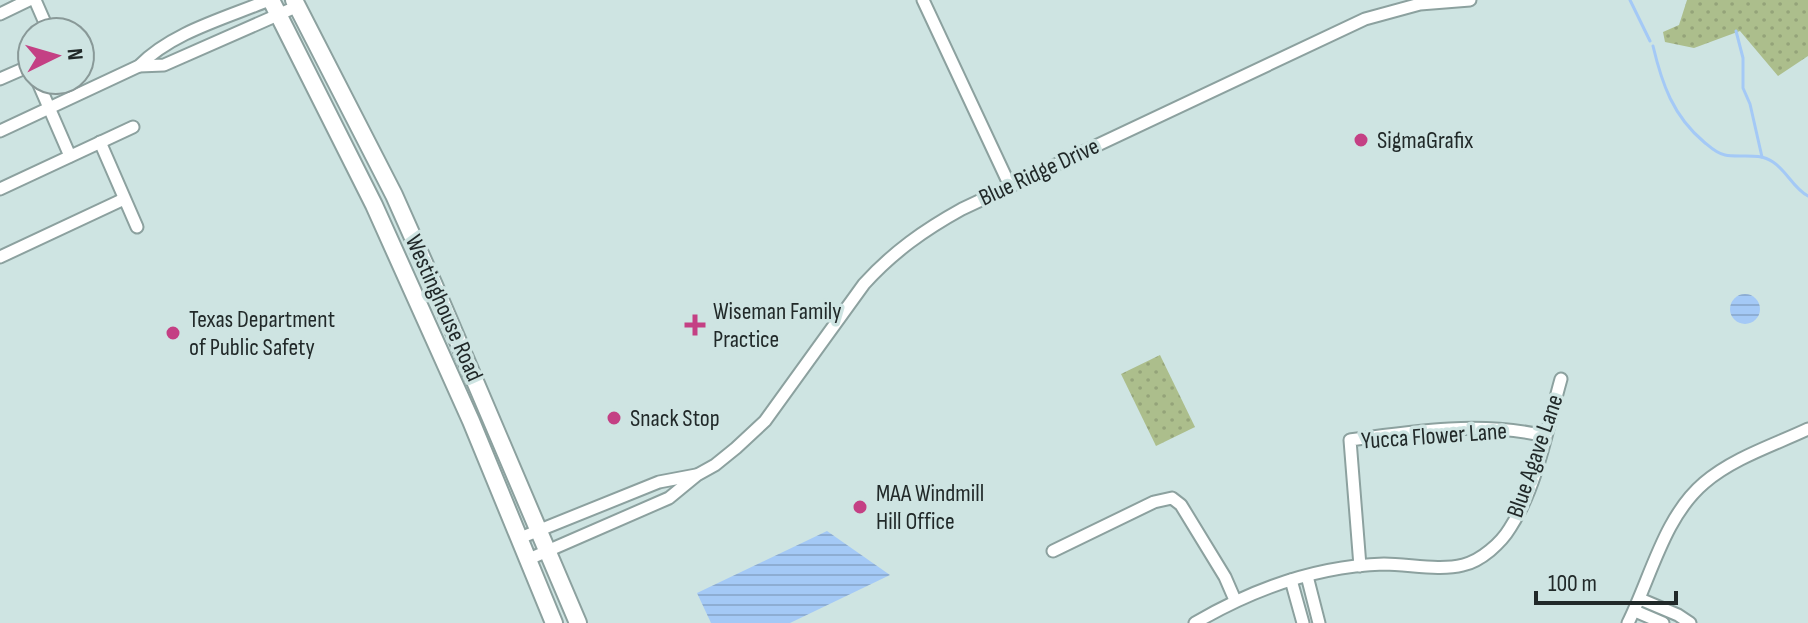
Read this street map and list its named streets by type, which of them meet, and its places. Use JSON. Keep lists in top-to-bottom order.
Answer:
{
  "streets": {
    "main road": ["Westinghouse Road"],
    "street": ["Blue Ridge Drive", "Yucca Flower Lane", "Blue Agave Lane"]
  },
  "crossings": [
    ["Blue Ridge Drive", "Westinghouse Road"],
    ["Yucca Flower Lane", "Blue Agave Lane"]
  ],
  "places": {
    "other": [
      "SigmaGrafix",
      "Texas Department of Public Safety",
      "Snack Stop",
      "MAA Windmill Hill Office"
    ],
    "health": ["Wiseman Family Practice"]
  },
  "scale_bar": "100 m",
  "north": "right"
}
